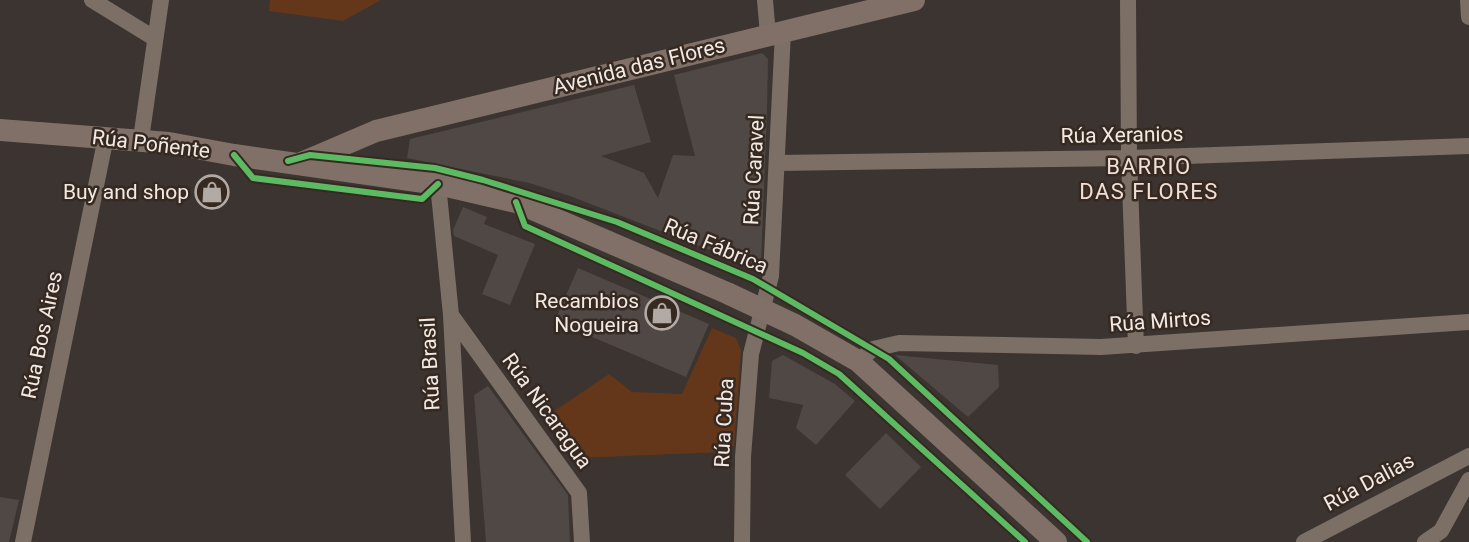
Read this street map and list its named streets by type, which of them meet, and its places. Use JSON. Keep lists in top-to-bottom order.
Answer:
{
  "streets": {
    "street": [
      "Avenida das Flores",
      "Rúa Xeranios",
      "Rúa Poñente",
      "Rúa Caravel",
      "Rúa Fábrica",
      "Rúa Mirtos",
      "Rúa Bos Aires",
      "Rúa Brasil",
      "Rúa Nicaragua",
      "Rúa Cuba",
      "Rúa Dalias"
    ]
  },
  "crossings": [
    ["Avenida das Flores", "Rúa Poñente"],
    ["Avenida das Flores", "Rúa Caravel"],
    ["Avenida das Flores", "Rúa Fábrica"],
    ["Rúa Xeranios", "Rúa Caravel"],
    ["Rúa Poñente", "Rúa Fábrica"],
    ["Rúa Poñente", "Rúa Bos Aires"],
    ["Rúa Caravel", "Rúa Fábrica"],
    ["Rúa Caravel", "Rúa Cuba"],
    ["Rúa Fábrica", "Rúa Mirtos"],
    ["Rúa Fábrica", "Rúa Brasil"],
    ["Rúa Fábrica", "Rúa Cuba"],
    ["Rúa Brasil", "Rúa Nicaragua"]
  ],
  "districts": ["BARRIO DAS FLORES"],
  "places": {
    "shop": ["Buy and shop", "Recambios Nogueira"]
  }
}
